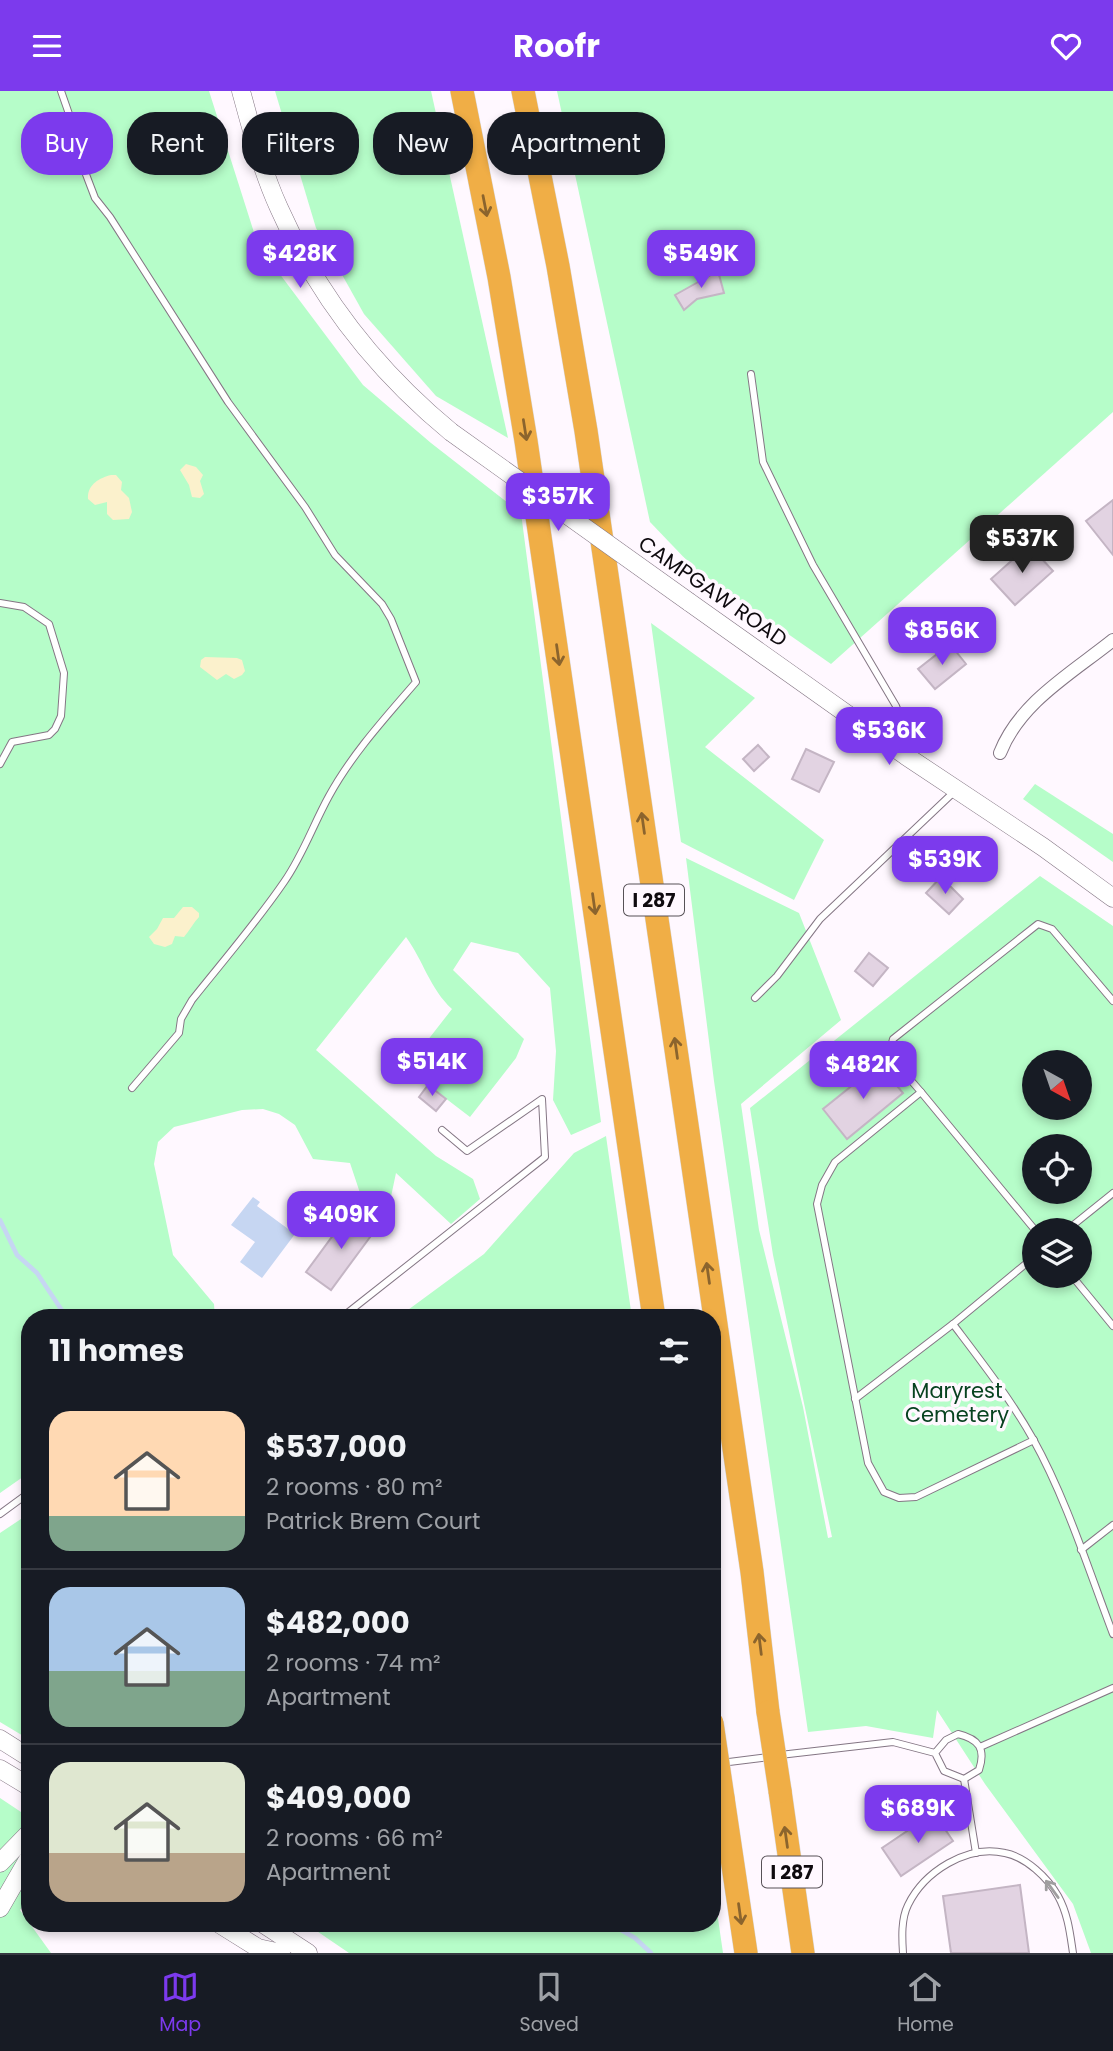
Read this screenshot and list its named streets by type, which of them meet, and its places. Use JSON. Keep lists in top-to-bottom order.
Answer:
{
  "streets": {
    "highway": ["I 287"],
    "main road": ["CAMPGAW ROAD"]
  },
  "parks": ["Maryrest Cemetery"],
  "north": "bottom right",
  "page": {
    "header": "Roofr",
    "chip": [
      "Buy",
      "Rent",
      "Filters",
      "New",
      "Apartment"
    ],
    "price": [
      "$428K",
      "$549K",
      "$357K",
      "$537K",
      "$856K",
      "$536K",
      "$539K",
      "$514K",
      "$482K",
      "$409K",
      "$689K"
    ],
    "heading": "11 homes",
    "list": [
      {
        "name": "$537,000",
        "note": "2 rooms · 80 m² · Patrick Brem Court"
      },
      {
        "name": "$482,000",
        "note": "2 rooms · 74 m² · Apartment"
      },
      {
        "name": "$409,000",
        "note": "2 rooms · 66 m² · Apartment"
      }
    ],
    "tabs": ["Map", "Saved", "Home"]
  }
}
